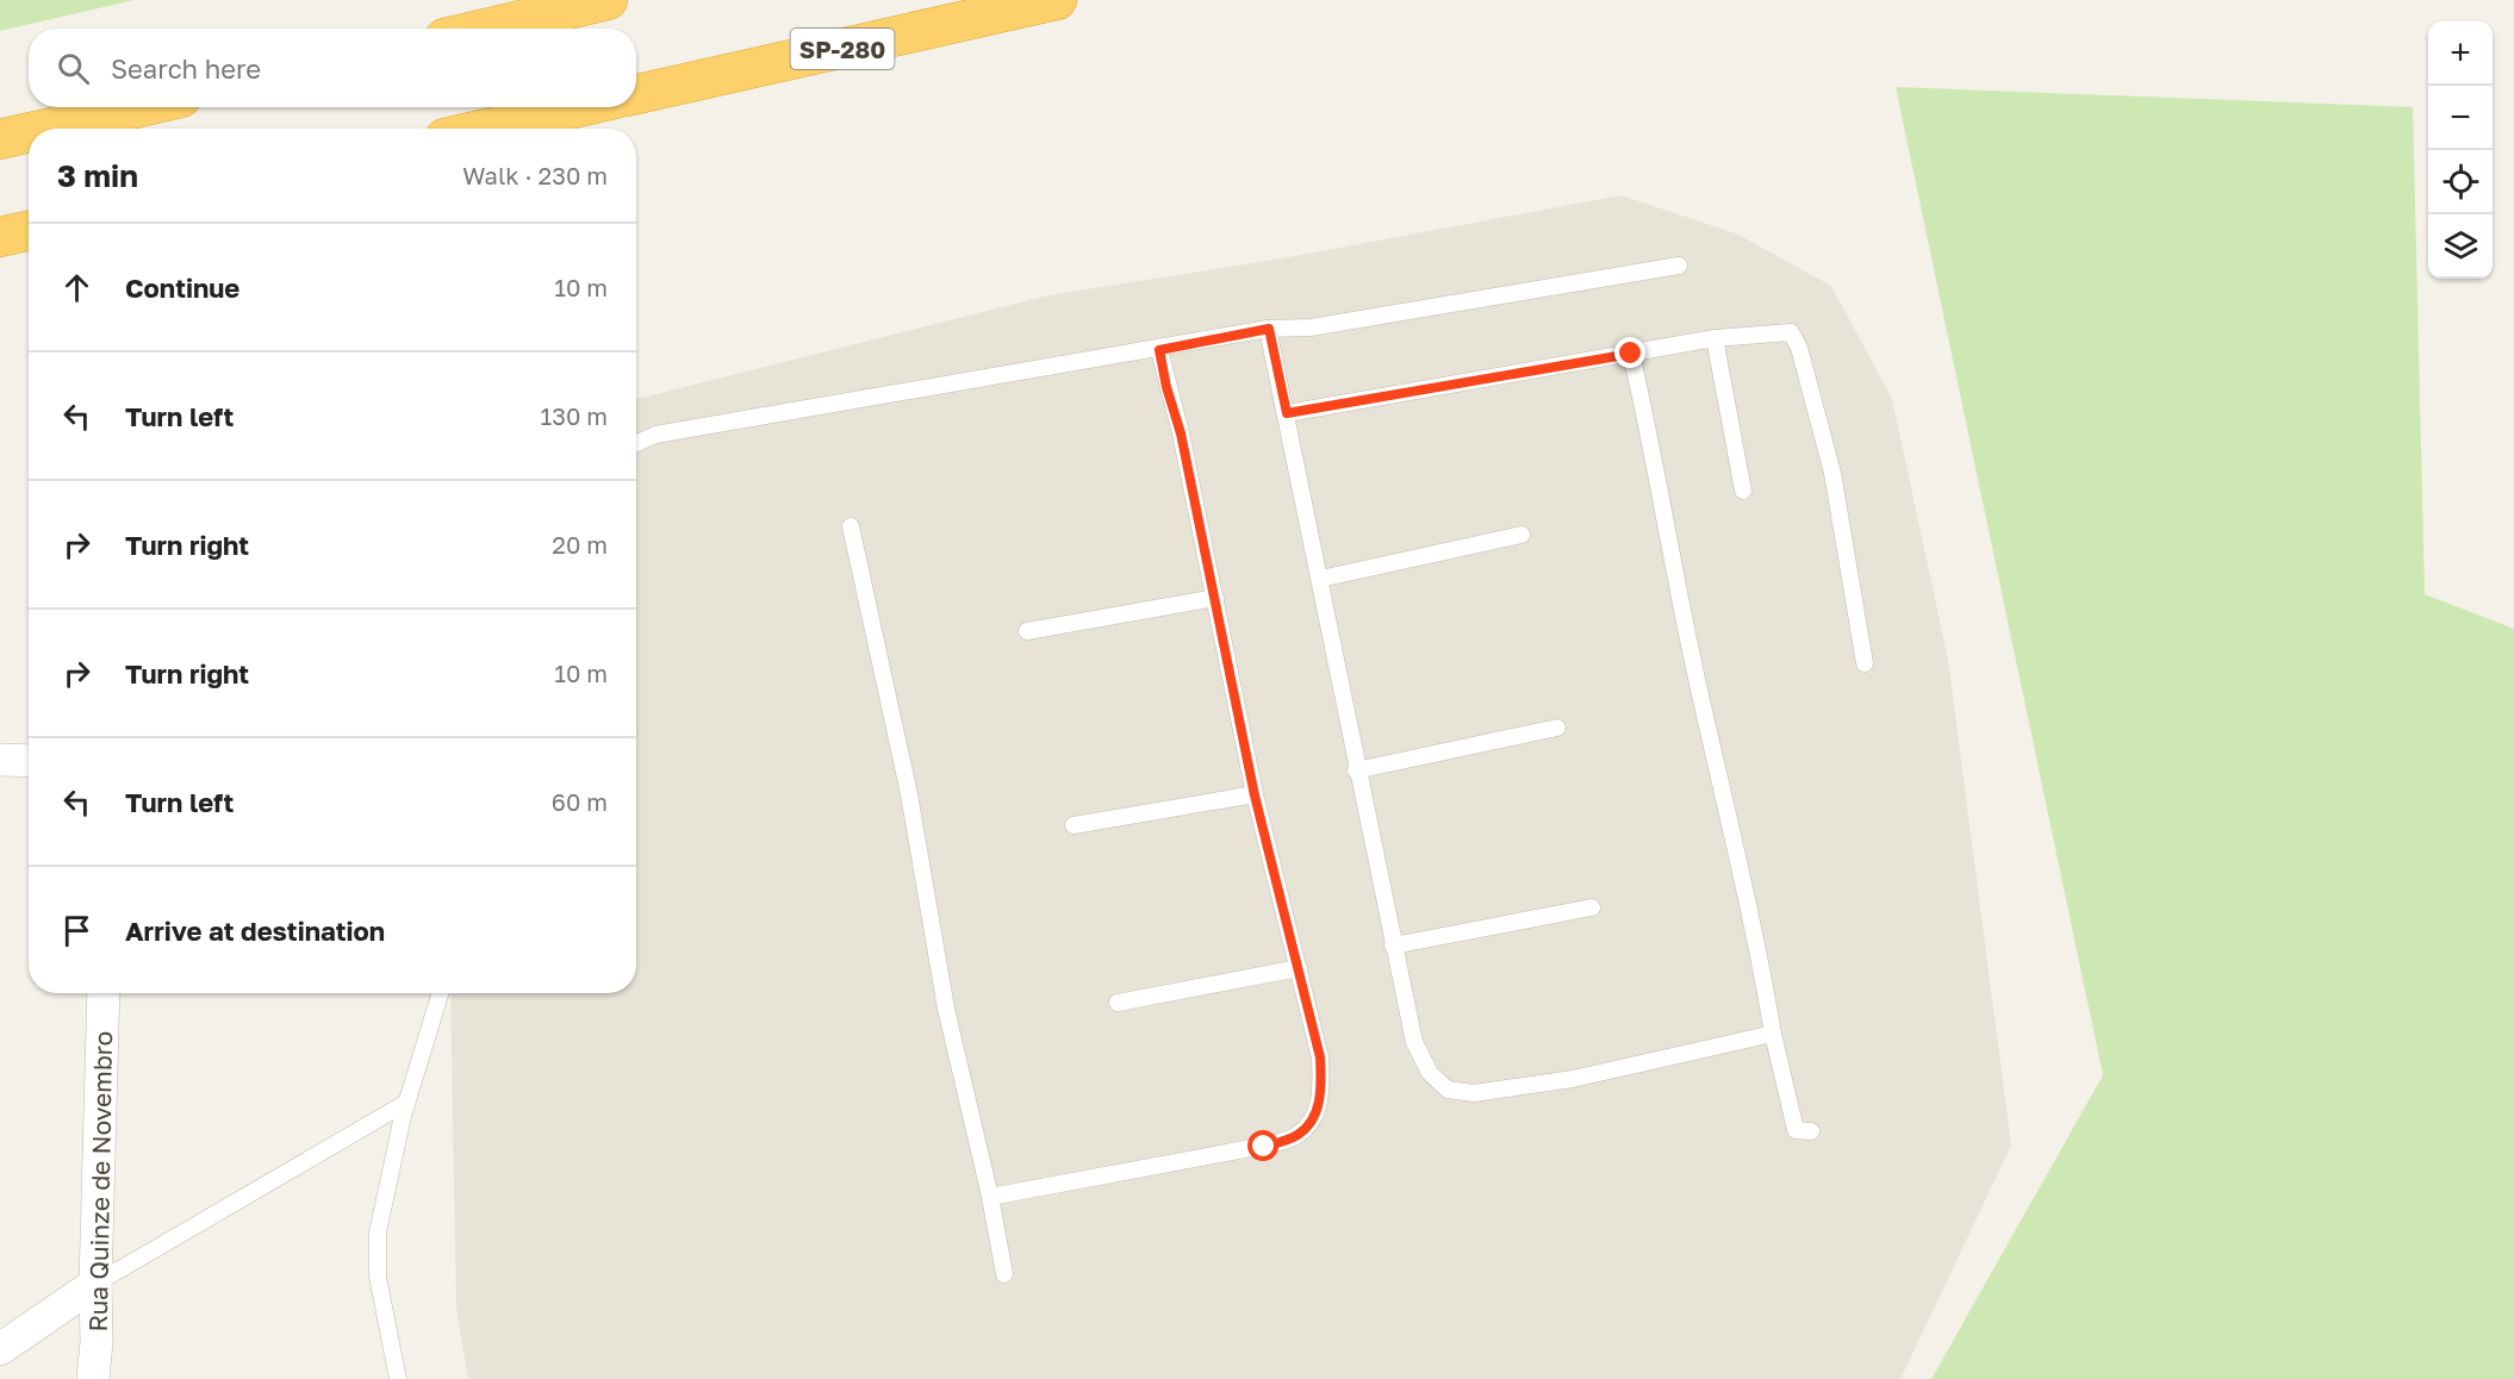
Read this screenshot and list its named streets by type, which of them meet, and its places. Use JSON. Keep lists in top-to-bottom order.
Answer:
{
  "streets": {
    "highway": ["SP-280"],
    "street": ["Rua Quinze de Novembro"]
  },
  "page": {
    "map_buttons": ["+", "−"],
    "search": "Search here",
    "heading": ["3 min", "Walk · 230 m"],
    "list": [
      ["Continue", "10 m"],
      ["Turn left", "130 m"],
      ["Turn right", "20 m"],
      ["Turn right", "10 m"],
      ["Turn left", "60 m"],
      "Arrive at destination"
    ]
  }
}
